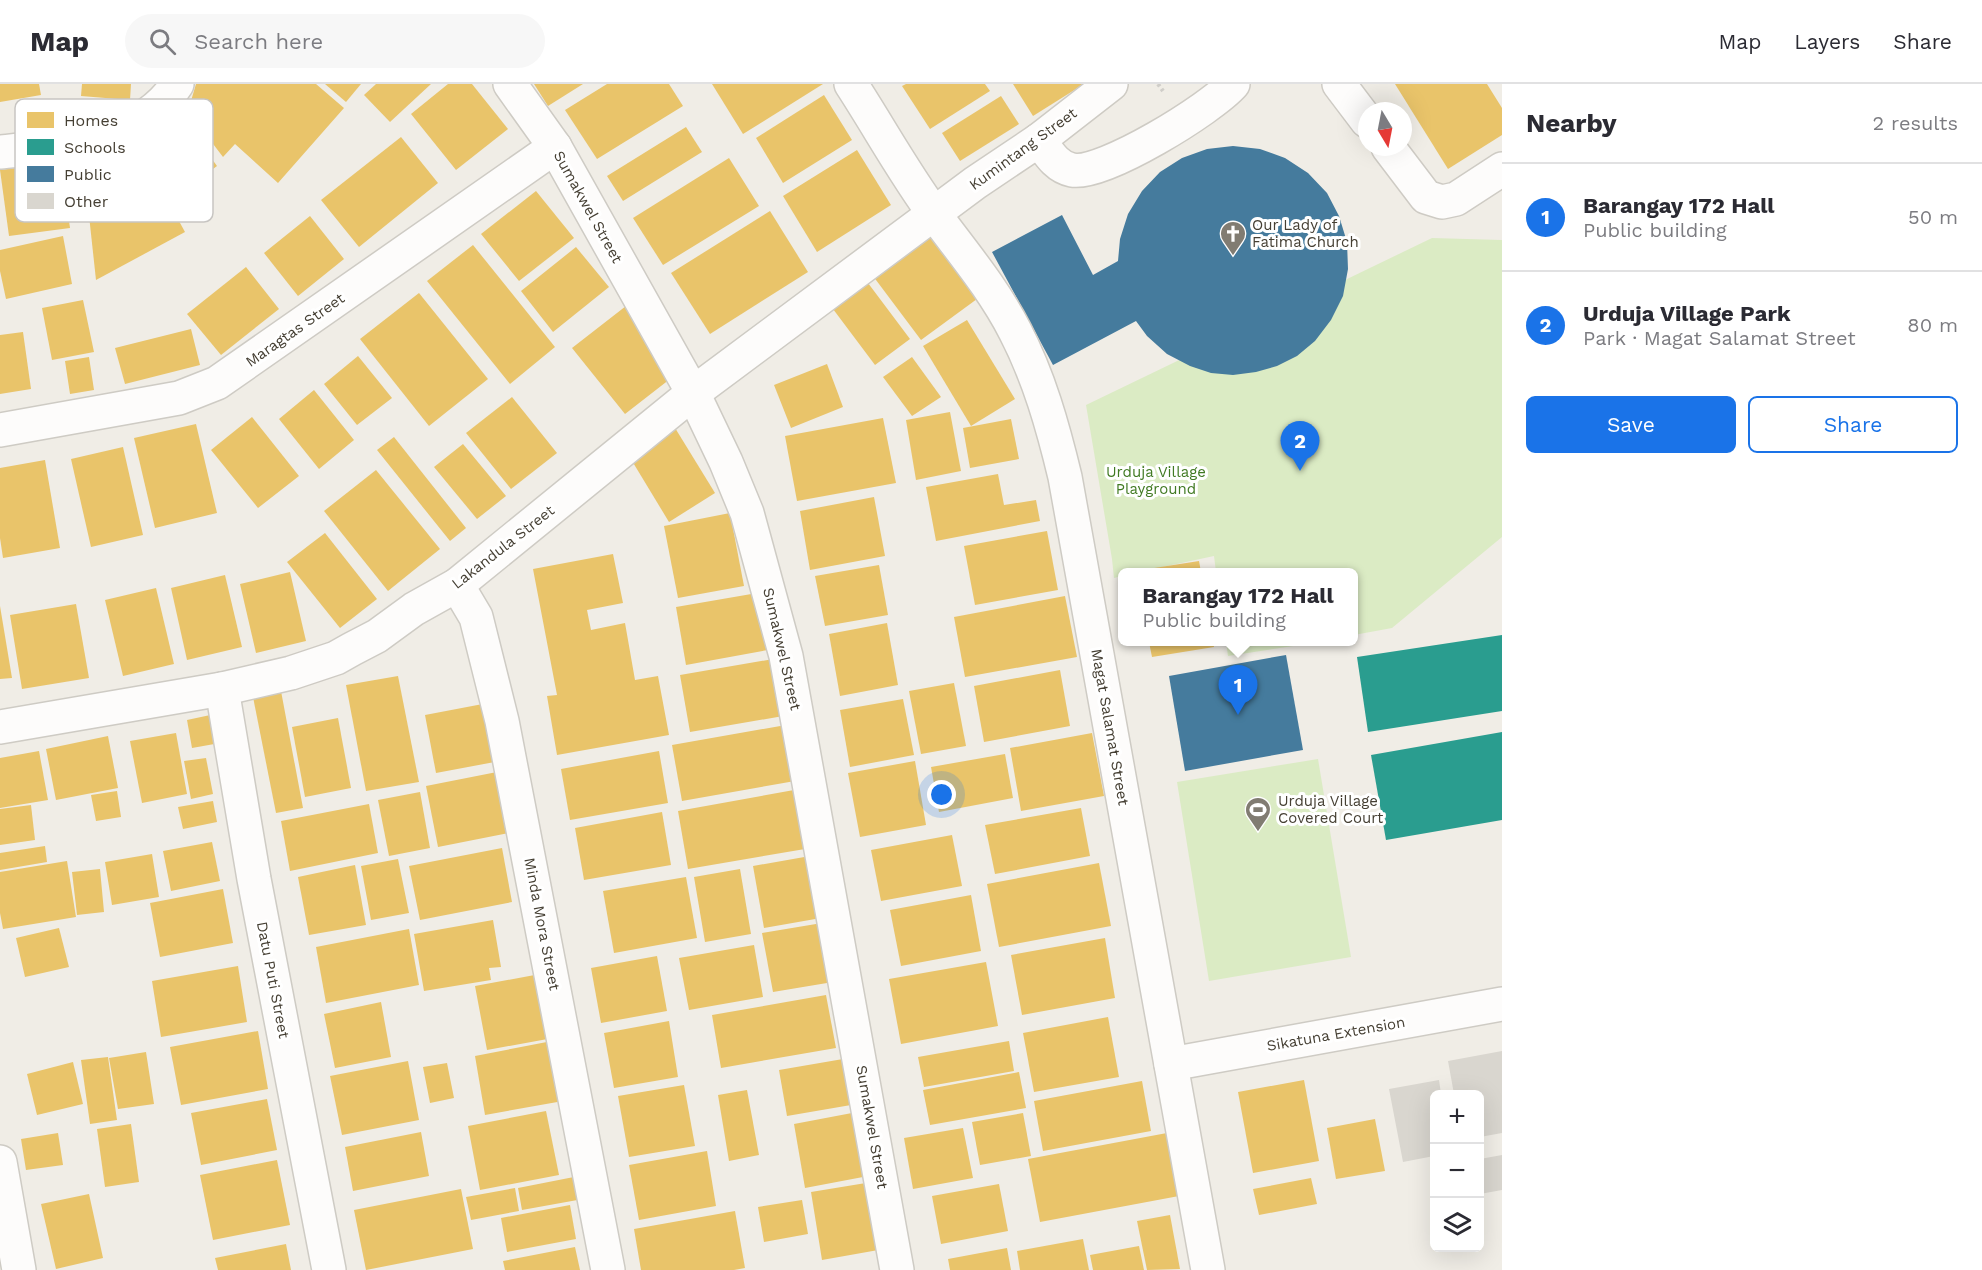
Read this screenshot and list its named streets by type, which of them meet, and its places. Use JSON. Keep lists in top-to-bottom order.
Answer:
{
  "streets": {
    "street": [
      "Kumintang Street",
      "Sumakwel Street",
      "Maragtas Street",
      "Lakandula Street",
      "Magat Salamat Street",
      "Minda Mora Street",
      "Datu Puti Street",
      "Sikatuna Extension"
    ]
  },
  "crossings": [
    ["Kumintang Street", "Lakandula Street"],
    ["Kumintang Street", "Magat Salamat Street"],
    ["Sumakwel Street", "Maragtas Street"],
    ["Sumakwel Street", "Lakandula Street"],
    ["Lakandula Street", "Magat Salamat Street"],
    ["Lakandula Street", "Minda Mora Street"],
    ["Lakandula Street", "Datu Puti Street"],
    ["Magat Salamat Street", "Sikatuna Extension"]
  ],
  "parks": ["Urduja Village Playground"],
  "places": {
    "church": ["Our Lady of Fatima Church"],
    "sports": ["Urduja Village Covered Court"]
  },
  "legend": [
    "Homes",
    "Schools",
    "Public",
    "Other"
  ],
  "north": "bottom",
  "page": {
    "header": "Map",
    "search": "Search here",
    "nav": ["Map", "Layers", "Share"],
    "heading": ["Nearby", "2 results"],
    "list": [
      {
        "mark": "1",
        "name": "Barangay 172 Hall",
        "note": "Public building",
        "value": "50 m"
      },
      {
        "mark": "2",
        "name": "Urduja Village Park",
        "note": "Park · Magat Salamat Street",
        "value": "80 m"
      }
    ],
    "buttons": ["Save", "Share"],
    "pins": ["2", "1"],
    "popup": ["Barangay 172 Hall", "Public building"],
    "map_buttons": ["+", "−"]
  }
}
